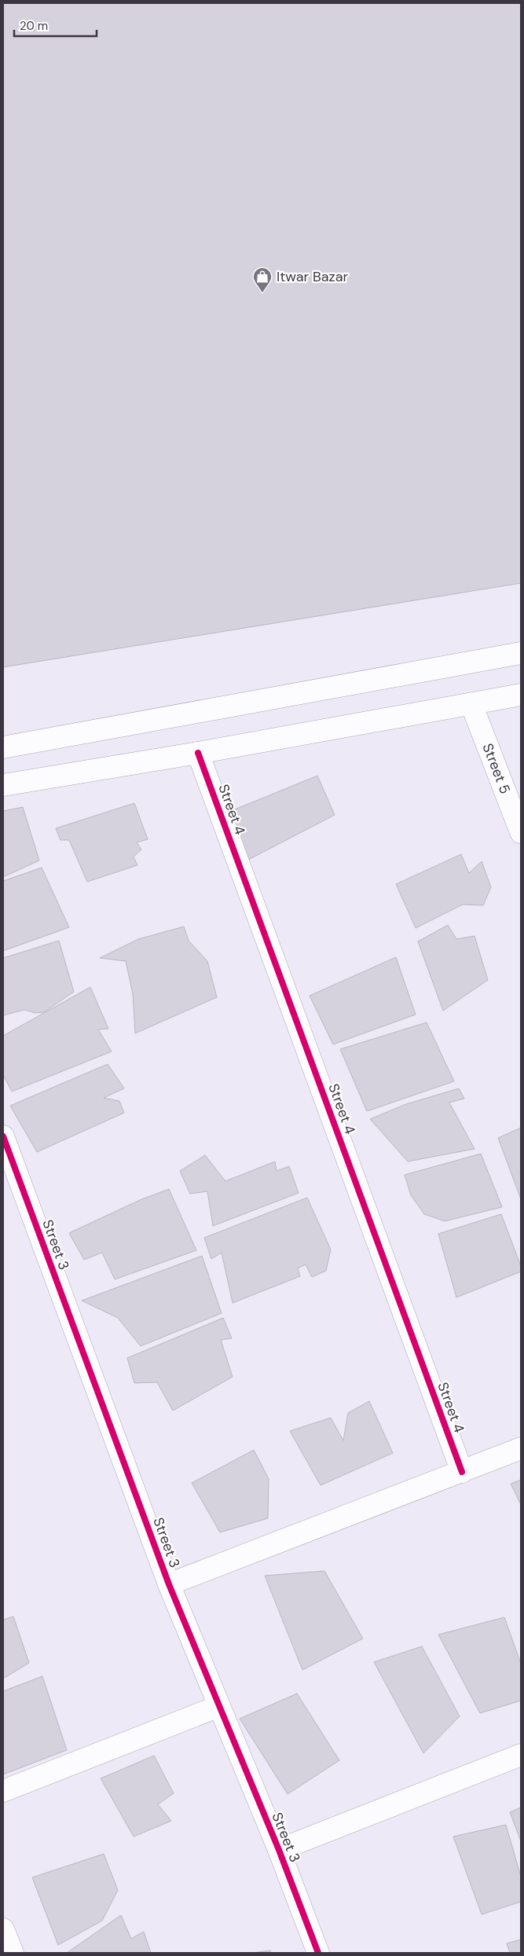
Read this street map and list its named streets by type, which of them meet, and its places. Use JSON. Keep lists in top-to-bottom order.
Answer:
{
  "streets": {
    "street": ["Street 5", "Street 4", "Street 3"]
  },
  "places": {
    "shop": ["Itwar Bazar"]
  },
  "scale_bar": "20 m"
}
